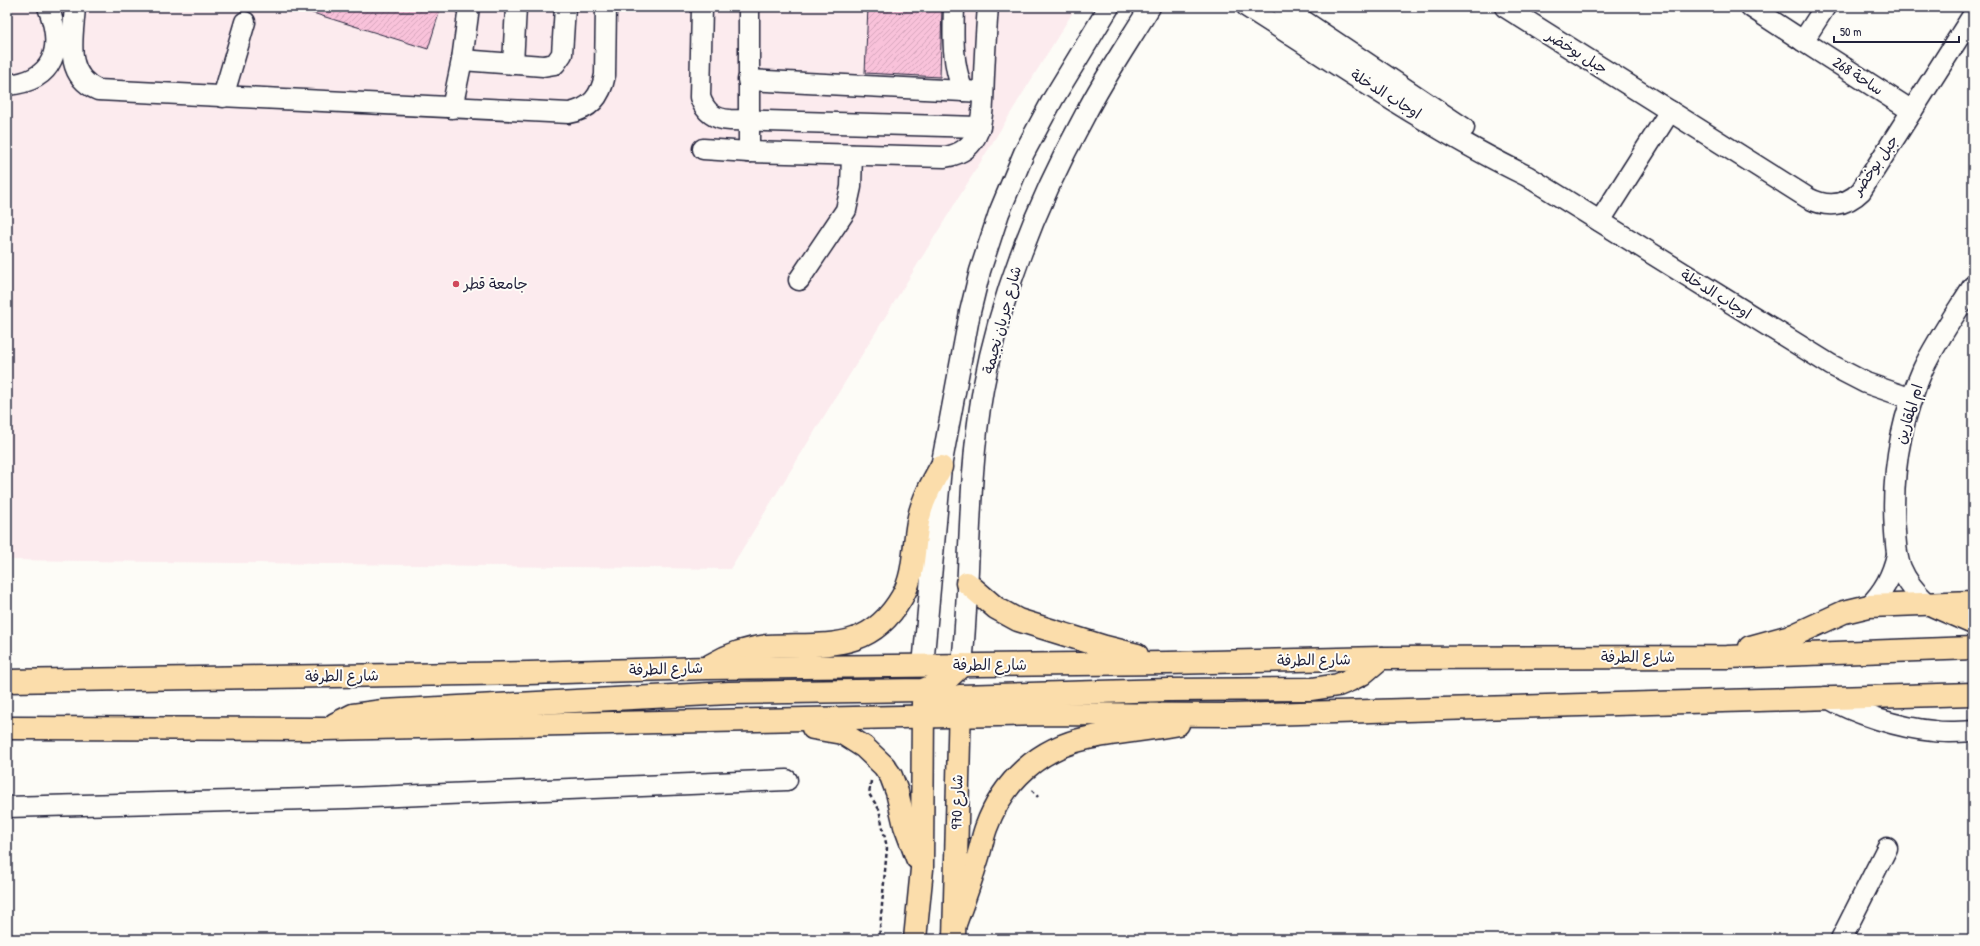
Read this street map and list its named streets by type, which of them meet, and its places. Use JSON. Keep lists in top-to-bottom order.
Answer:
{
  "streets": {
    "main road": ["شارع الطرفة", "شارع 970"],
    "street": [
      "جبل بوخضر",
      "ساحة 268",
      "اوجاب الدخلة",
      "شارع جريان نجيمة",
      "ام المقارين"
    ]
  },
  "crossings": [
    ["جبل بوخضر", "ساحة 268"],
    ["اوجاب الدخلة", "ام المقارين"],
    ["شارع جريان نجيمة", "شارع الطرفة"],
    ["شارع جريان نجيمة", "شارع 970"],
    ["شارع الطرفة", "شارع 970"]
  ],
  "places": ["جامعة قطر"],
  "scale_bar": "50 m"
}
